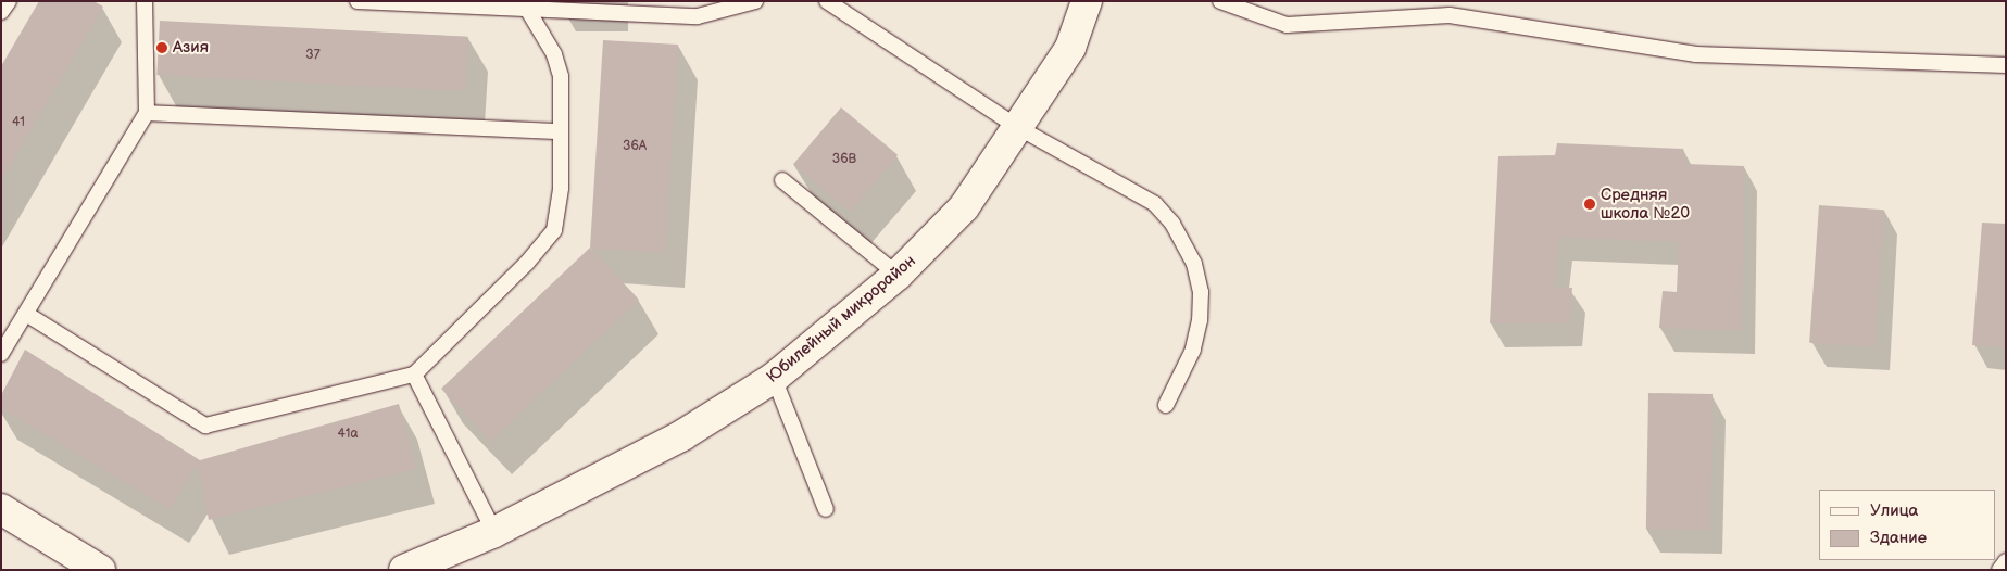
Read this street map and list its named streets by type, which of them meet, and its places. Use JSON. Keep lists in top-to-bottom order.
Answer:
{
  "streets": {
    "street": ["Юбилейный микрорайон"]
  },
  "places": ["Азия", "Средняя школа №20"],
  "house_numbers": [
    "37",
    "41",
    "36А",
    "36В",
    "41а"
  ],
  "legend": ["Улица", "Здание"]
}
